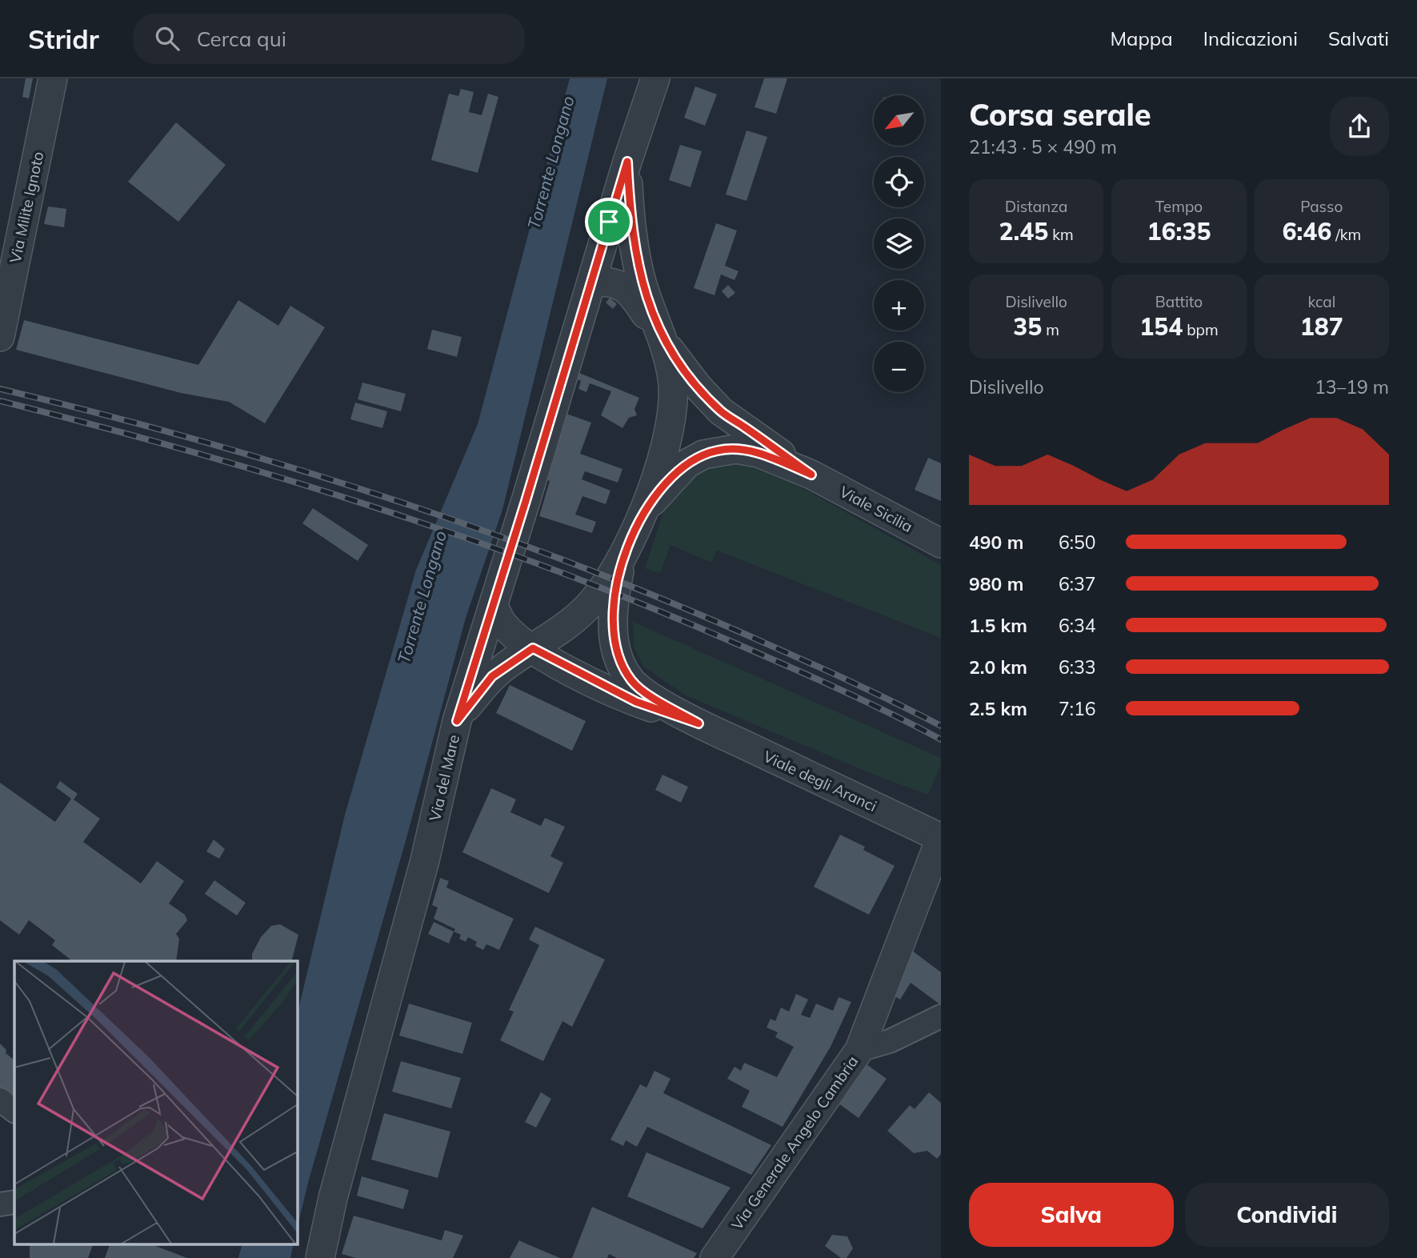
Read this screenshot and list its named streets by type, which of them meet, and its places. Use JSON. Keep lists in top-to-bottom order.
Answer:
{
  "streets": {
    "street": [
      "Via Milite Ignoto",
      "Viale Sicilia",
      "Via del Mare",
      "Viale degli Aranci",
      "Via Generale Angelo Cambria"
    ]
  },
  "crossings": [
    ["Viale degli Aranci", "Via Generale Angelo Cambria"]
  ],
  "water": ["Torrente Longano"],
  "north": "bottom left",
  "page": {
    "header": "Stridr",
    "search": "Cerca qui",
    "nav": ["Mappa", "Indicazioni", "Salvati"],
    "heading": ["Corsa serale", "21:43 · 5 × 490 m"],
    "map_buttons": ["+", "−"],
    "stats": [
      ["Distanza", "2.45 km"],
      ["Tempo", "16:35"],
      ["Passo", "6:46 /km"],
      ["Dislivello", "35 m"],
      ["Battito", "154 bpm"],
      ["kcal", "187"]
    ],
    "chart": ["Dislivello", "13–19 m"],
    "list": [
      {
        "name": "490 m",
        "note": "6:50"
      },
      {
        "name": "980 m",
        "note": "6:37"
      },
      {
        "name": "1.5 km",
        "note": "6:34"
      },
      {
        "name": "2.0 km",
        "note": "6:33"
      },
      {
        "name": "2.5 km",
        "note": "7:16"
      }
    ],
    "buttons": ["Salva", "Condividi"]
  }
}
